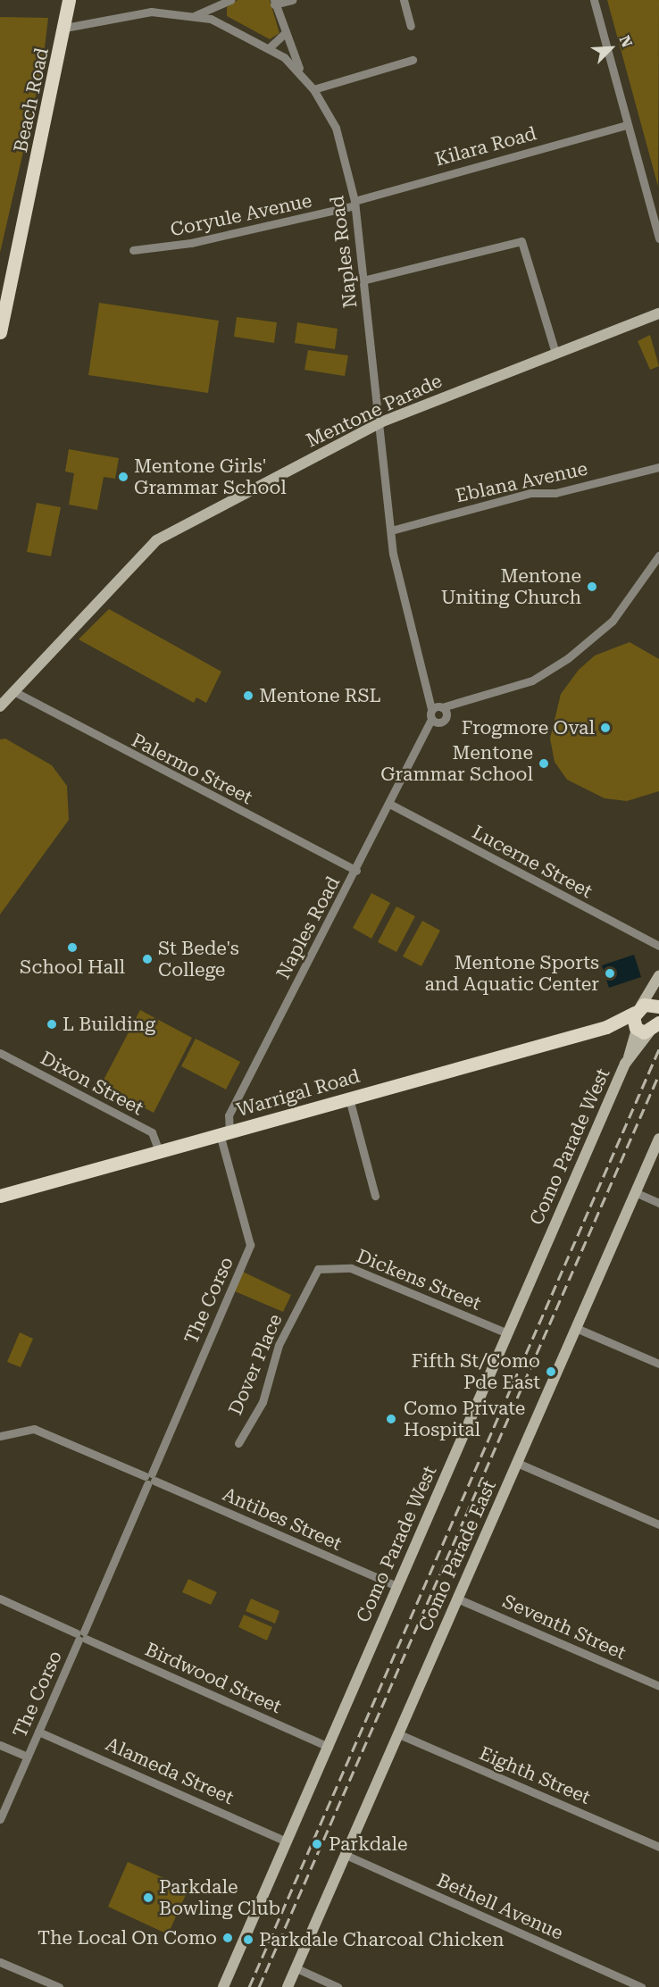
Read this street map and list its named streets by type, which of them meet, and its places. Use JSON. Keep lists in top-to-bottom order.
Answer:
{
  "streets": {
    "main road": ["Beach Road", "Warrigal Road"],
    "street": [
      "Kilara Road",
      "Coryule Avenue",
      "Naples Road",
      "Mentone Parade",
      "Eblana Avenue",
      "Palermo Street",
      "Lucerne Street",
      "Dixon Street",
      "Como Parade West",
      "Dickens Street",
      "The Corso",
      "Dover Place",
      "Antibes Street",
      "Como Parade East",
      "Seventh Street",
      "Birdwood Street",
      "Alameda Street",
      "Eighth Street",
      "Bethell Avenue"
    ]
  },
  "crossings": [
    ["Beach Road", "Naples Road"],
    ["Kilara Road", "Coryule Avenue"],
    ["Kilara Road", "Naples Road"],
    ["Coryule Avenue", "Naples Road"],
    ["Naples Road", "Mentone Parade"],
    ["Naples Road", "Eblana Avenue"],
    ["Naples Road", "Palermo Street"],
    ["Naples Road", "Lucerne Street"],
    ["Naples Road", "Warrigal Road"],
    ["Naples Road", "The Corso"],
    ["Mentone Parade", "Palermo Street"],
    ["Dixon Street", "Warrigal Road"],
    ["Warrigal Road", "Como Parade West"],
    ["Warrigal Road", "The Corso"],
    ["Como Parade West", "Dickens Street"],
    ["Como Parade West", "Antibes Street"],
    ["Como Parade West", "Birdwood Street"],
    ["Como Parade West", "Alameda Street"],
    ["Dickens Street", "Dover Place"],
    ["The Corso", "Antibes Street"],
    ["The Corso", "Birdwood Street"],
    ["The Corso", "Alameda Street"],
    ["Como Parade East", "Seventh Street"],
    ["Como Parade East", "Eighth Street"],
    ["Como Parade East", "Bethell Avenue"]
  ],
  "places": [
    "Mentone Girls' Grammar School",
    "Mentone Uniting Church",
    "Mentone RSL",
    "Frogmore Oval",
    "Mentone Grammar School",
    "School Hall",
    "St Bede's College",
    "Mentone Sports and Aquatic Center",
    "L Building",
    "Fifth St/Como Pde East",
    "Como Private Hospital",
    "Parkdale",
    "Parkdale Bowling Club",
    "The Local On Como",
    "Parkdale Charcoal Chicken"
  ],
  "north": "top right"
}
